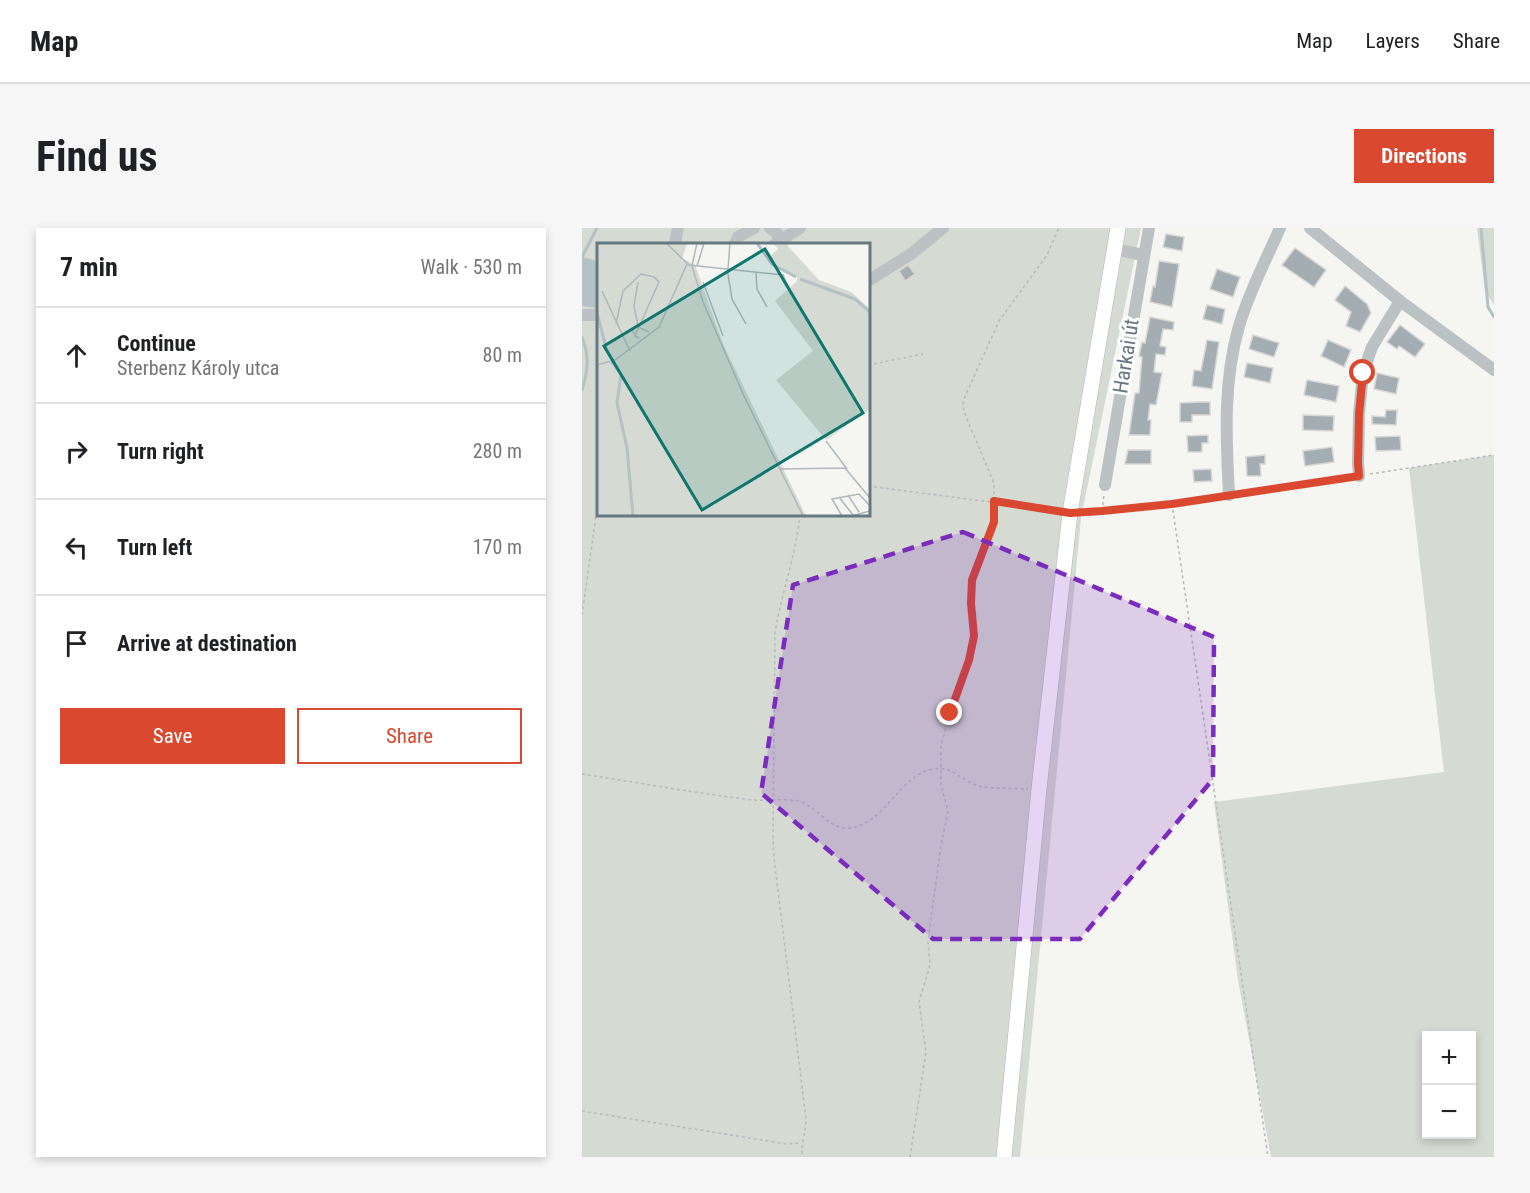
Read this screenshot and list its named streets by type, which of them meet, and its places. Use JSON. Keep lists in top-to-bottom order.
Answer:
{
  "streets": {
    "main road": ["Harkai út"]
  },
  "page": {
    "header": "Map",
    "nav": ["Map", "Layers", "Share"],
    "buttons": [
      "Directions",
      ["Save", "Share"]
    ],
    "title": "Find us",
    "heading": ["7 min", "Walk · 530 m"],
    "list": [
      ["Continue", "Sterbenz Károly utca", "80 m"],
      ["Turn right", "280 m"],
      ["Turn left", "170 m"],
      "Arrive at destination"
    ],
    "map_buttons": ["+", "−"]
  }
}
